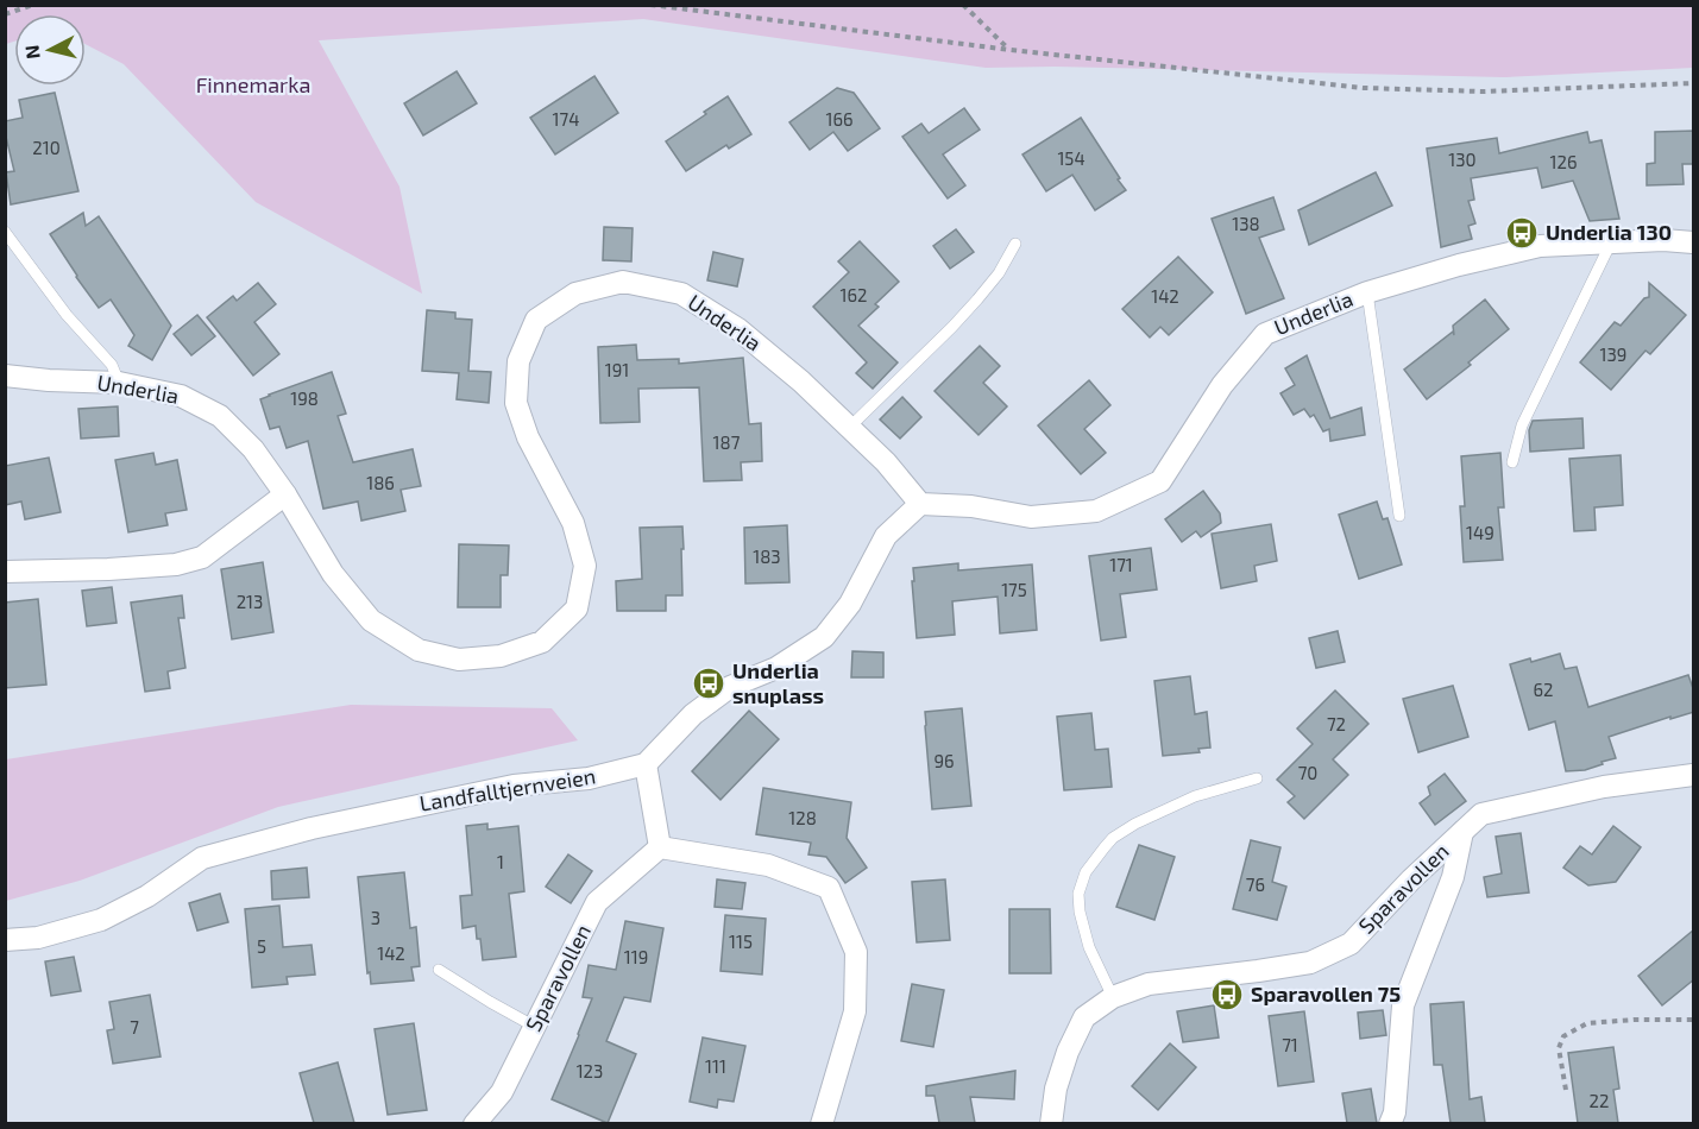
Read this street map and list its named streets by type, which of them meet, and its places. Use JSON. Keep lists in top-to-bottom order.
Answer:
{
  "streets": {
    "street": ["Underlia", "Landfalltjernveien", "Sparavollen"]
  },
  "parks": ["Finnemarka"],
  "places": {
    "bus stop": ["Underlia 130", "Underlia snuplass", "Sparavollen 75"]
  },
  "house_numbers": [
    "174",
    "166",
    "210",
    "154",
    "130",
    "126",
    "138",
    "162",
    "142",
    "139",
    "191",
    "198",
    "187",
    "186",
    "149",
    "183",
    "171",
    "175",
    "213",
    "62",
    "72",
    "96",
    "70",
    "128",
    "1",
    "76",
    "3",
    "115",
    "5",
    "142",
    "119",
    "7",
    "71",
    "111",
    "123",
    "22"
  ],
  "north": "left"
}
